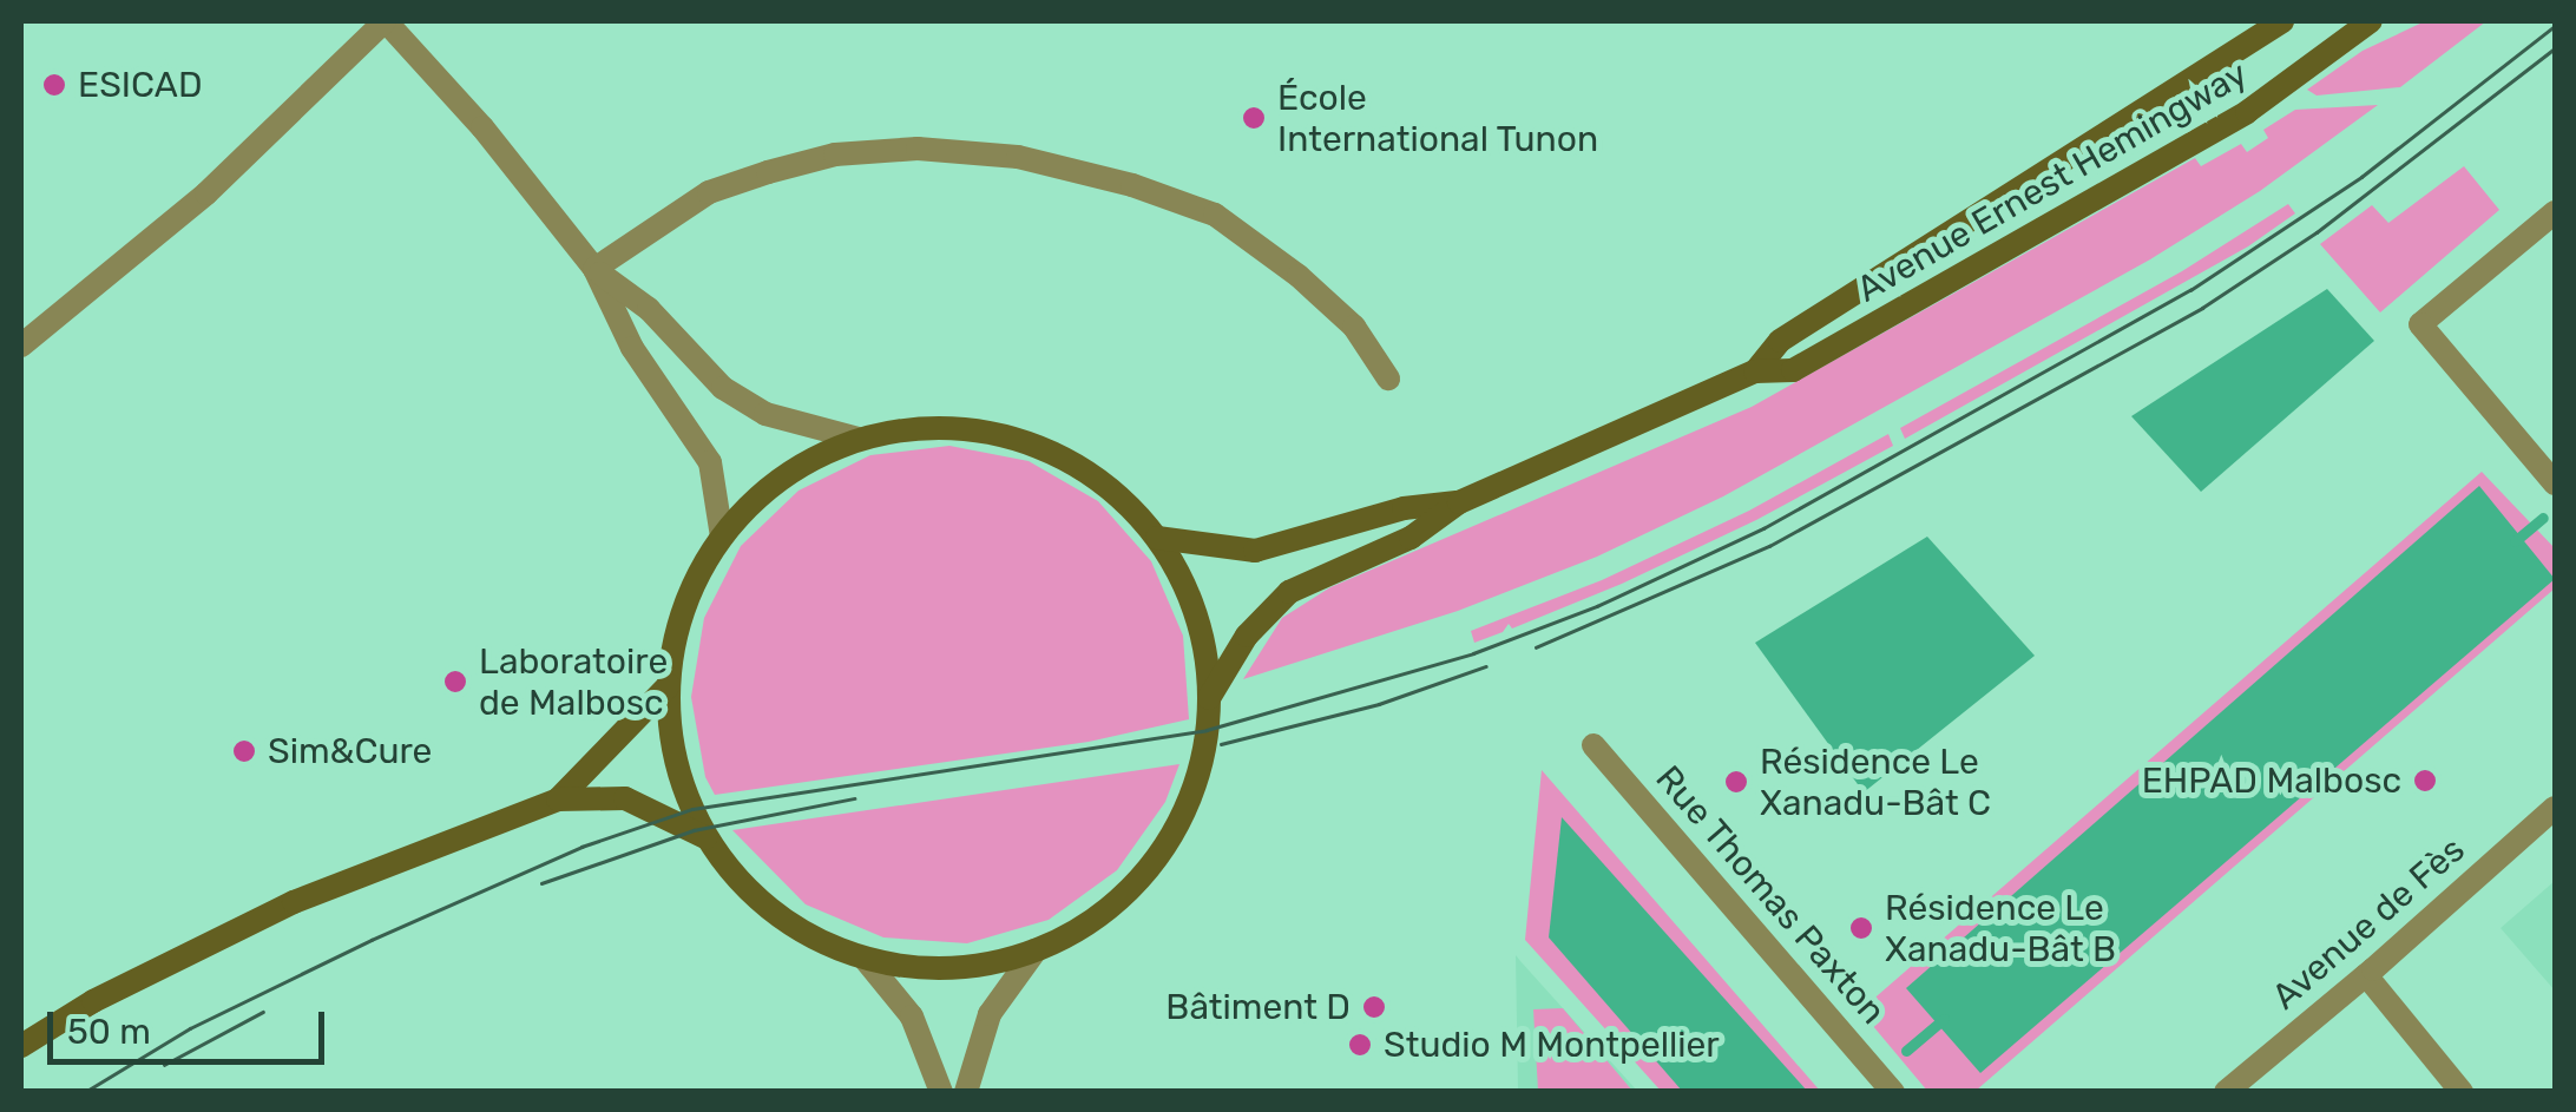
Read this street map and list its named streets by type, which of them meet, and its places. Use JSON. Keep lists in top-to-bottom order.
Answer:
{
  "streets": {
    "main road": ["Avenue Ernest Hemingway"],
    "street": ["Rue Thomas Paxton", "Avenue de Fès"]
  },
  "places": [
    "ESICAD",
    "École International Tunon",
    "Laboratoire de Malbosc",
    "Sim&Cure",
    "EHPAD Malbosc",
    "Résidence Le Xanadu-Bât C",
    "Résidence Le Xanadu-Bât B",
    "Bâtiment D",
    "Studio M Montpellier"
  ],
  "scale_bar": "50 m"
}
